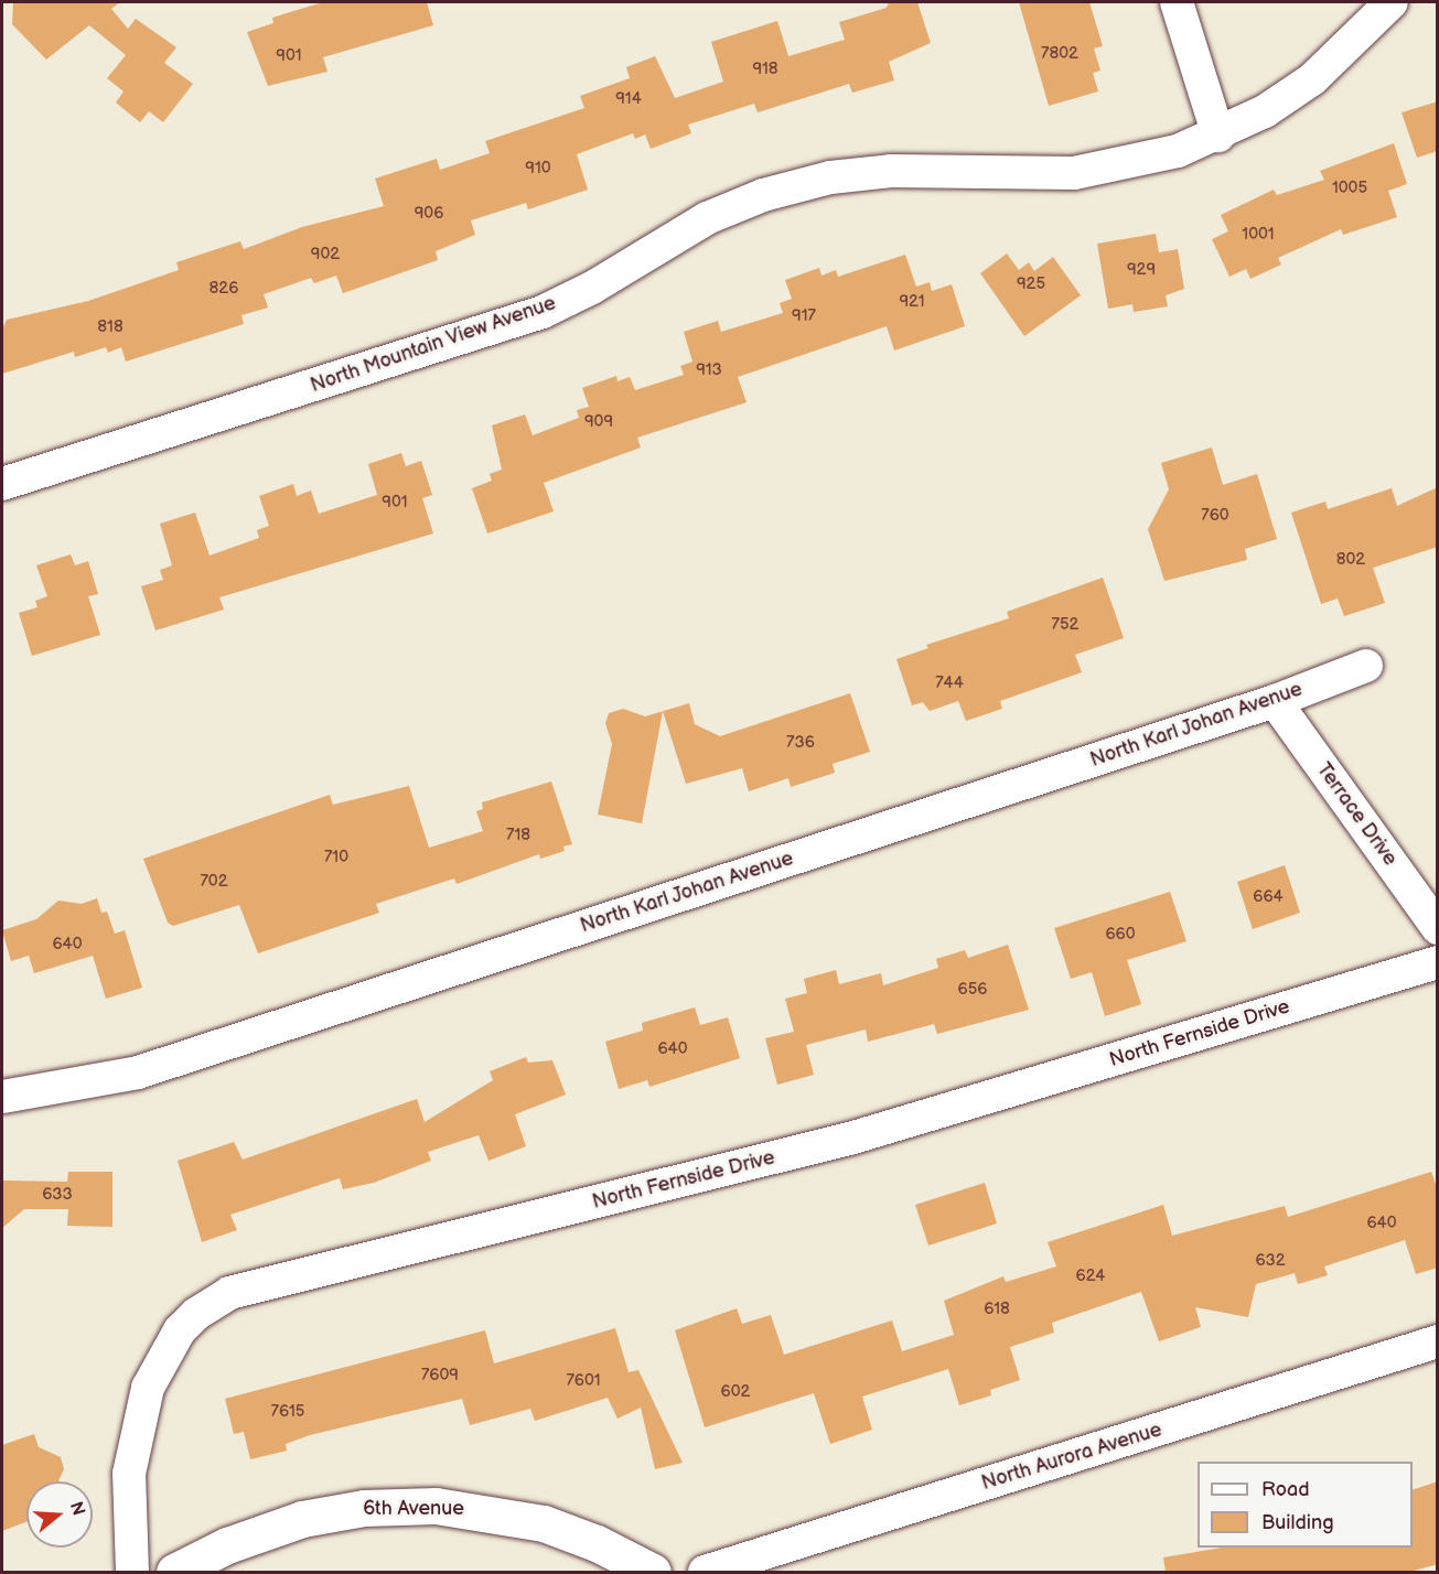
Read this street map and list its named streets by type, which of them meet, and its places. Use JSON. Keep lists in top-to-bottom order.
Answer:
{
  "streets": {
    "street": [
      "North Mountain View Avenue",
      "North Karl Johan Avenue",
      "Terrace Drive",
      "North Fernside Drive",
      "North Aurora Avenue",
      "6th Avenue"
    ]
  },
  "crossings": [
    ["North Karl Johan Avenue", "Terrace Drive"]
  ],
  "house_numbers": [
    "7802",
    "901",
    "918",
    "914",
    "910",
    "1005",
    "906",
    "1001",
    "902",
    "929",
    "925",
    "826",
    "921",
    "917",
    "818",
    "913",
    "909",
    "901",
    "760",
    "802",
    "752",
    "744",
    "736",
    "718",
    "710",
    "702",
    "664",
    "660",
    "640",
    "656",
    "640",
    "633",
    "640",
    "632",
    "624",
    "618",
    "7609",
    "7601",
    "602",
    "7615"
  ],
  "legend": ["Road", "Building"],
  "north": "right"
}
